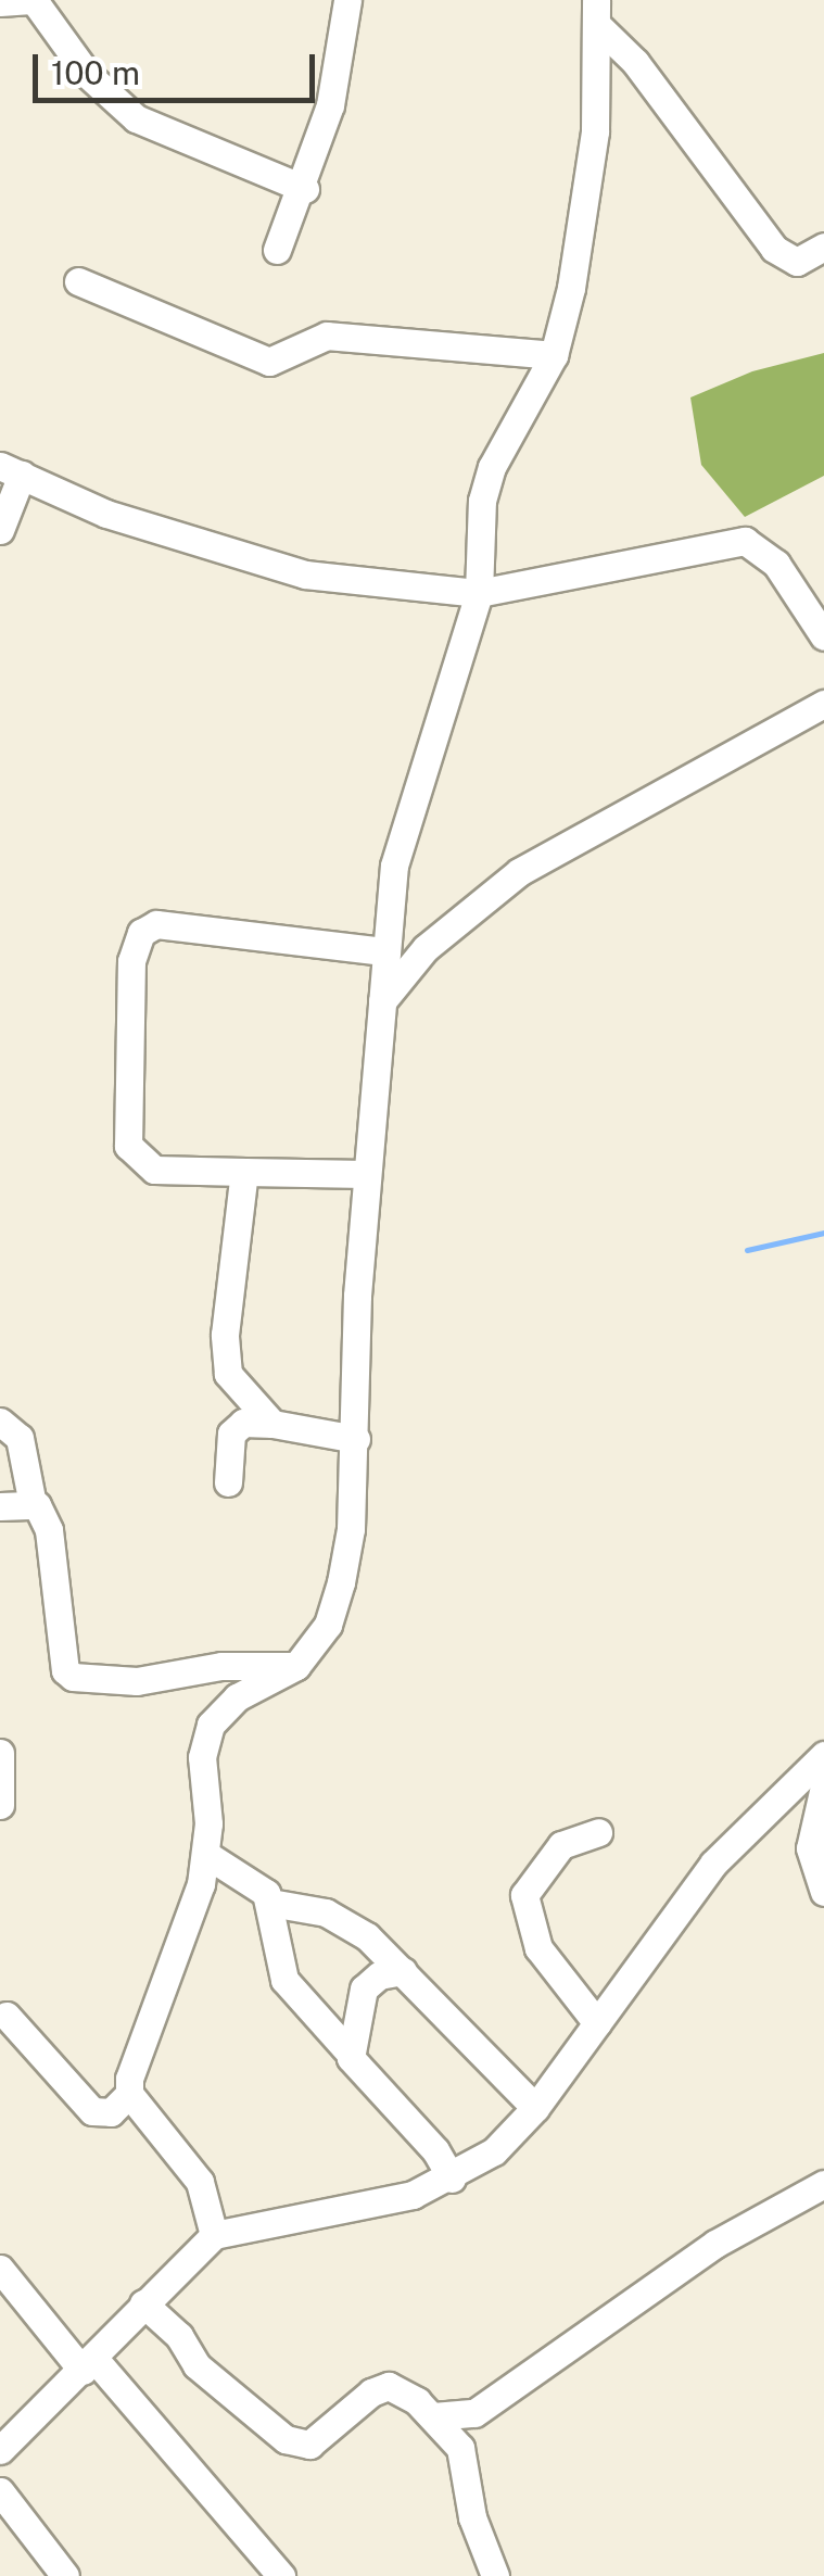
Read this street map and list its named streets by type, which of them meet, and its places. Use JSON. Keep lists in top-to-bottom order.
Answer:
{
  "scale_bar": "100 m"
}
